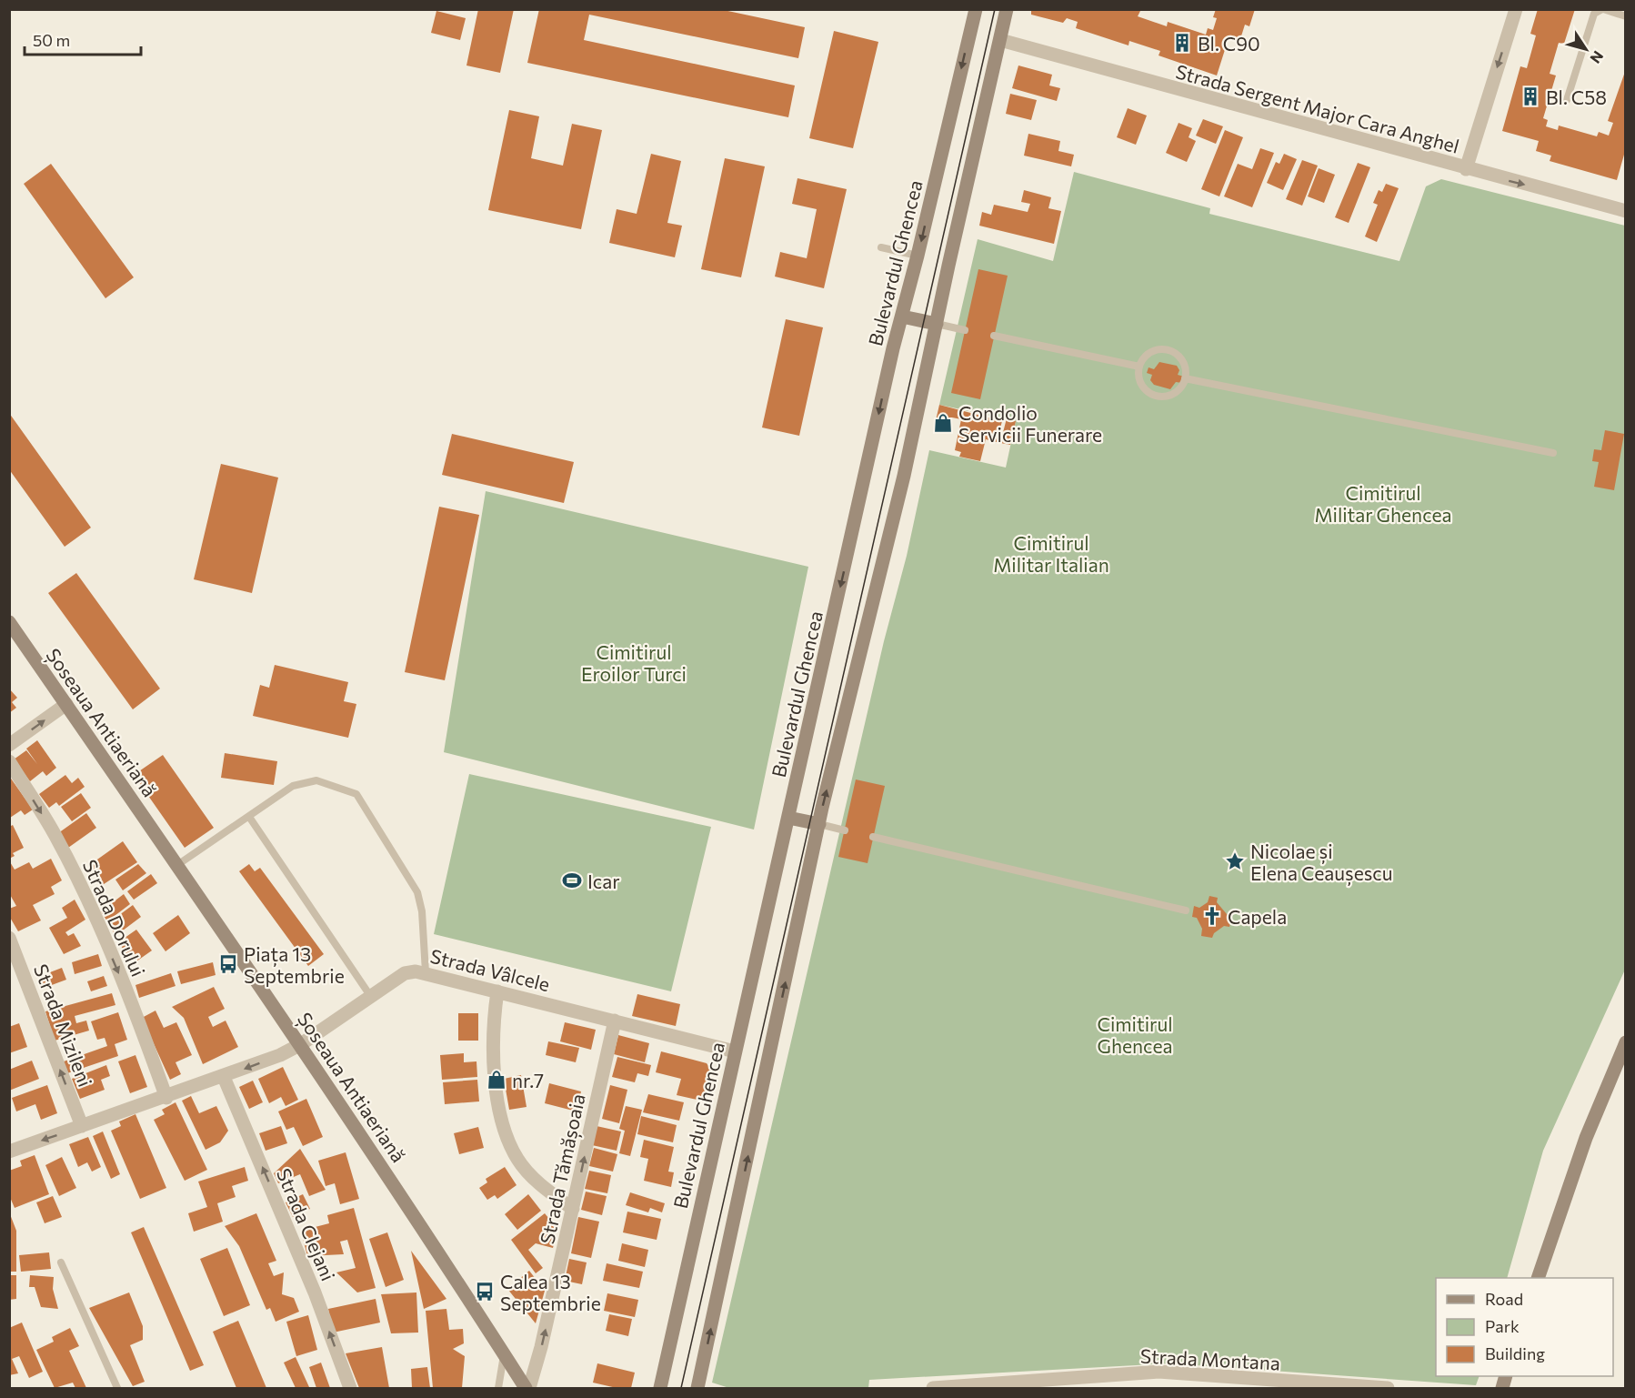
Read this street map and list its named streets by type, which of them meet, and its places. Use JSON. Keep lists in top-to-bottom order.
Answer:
{
  "streets": {
    "main road": ["Bulevardul Ghencea", "Șoseaua Antiaeriană"],
    "street": [
      "Strada Sergent Major Cara Anghel",
      "Strada Dorului",
      "Strada Vâlcele",
      "Strada Mizileni",
      "Strada Tămășoaia",
      "Strada Clejani",
      "Strada Montana"
    ]
  },
  "crossings": [
    ["Bulevardul Ghencea", "Strada Vâlcele"],
    ["Șoseaua Antiaeriană", "Strada Vâlcele"],
    ["Șoseaua Antiaeriană", "Strada Tămășoaia"],
    ["Strada Dorului", "Strada Vâlcele"],
    ["Strada Vâlcele", "Strada Mizileni"],
    ["Strada Vâlcele", "Strada Tămășoaia"],
    ["Strada Vâlcele", "Strada Clejani"]
  ],
  "one_way": [
    "Strada Dorului",
    "Strada Mizileni",
    "Strada Tămășoaia",
    "Strada Clejani"
  ],
  "parks": [
    "Cimitirul Militar Ghencea",
    "Cimitirul Militar Italian",
    "Cimitirul Eroilor Turci",
    "Cimitirul Ghencea"
  ],
  "places": {
    "building": ["Bl. C90", "Bl. C58"],
    "shop": ["Condolio Servicii Funerare", "nr.7"],
    "place": ["Nicolae și Elena Ceaușescu"],
    "sports": ["Icar"],
    "church": ["Capela"],
    "bus stop": ["Piața 13 Septembrie", "Calea 13 Septembrie"]
  },
  "legend": ["Road", "Park", "Building"],
  "scale_bar": "50 m",
  "north": "bottom right"
}
